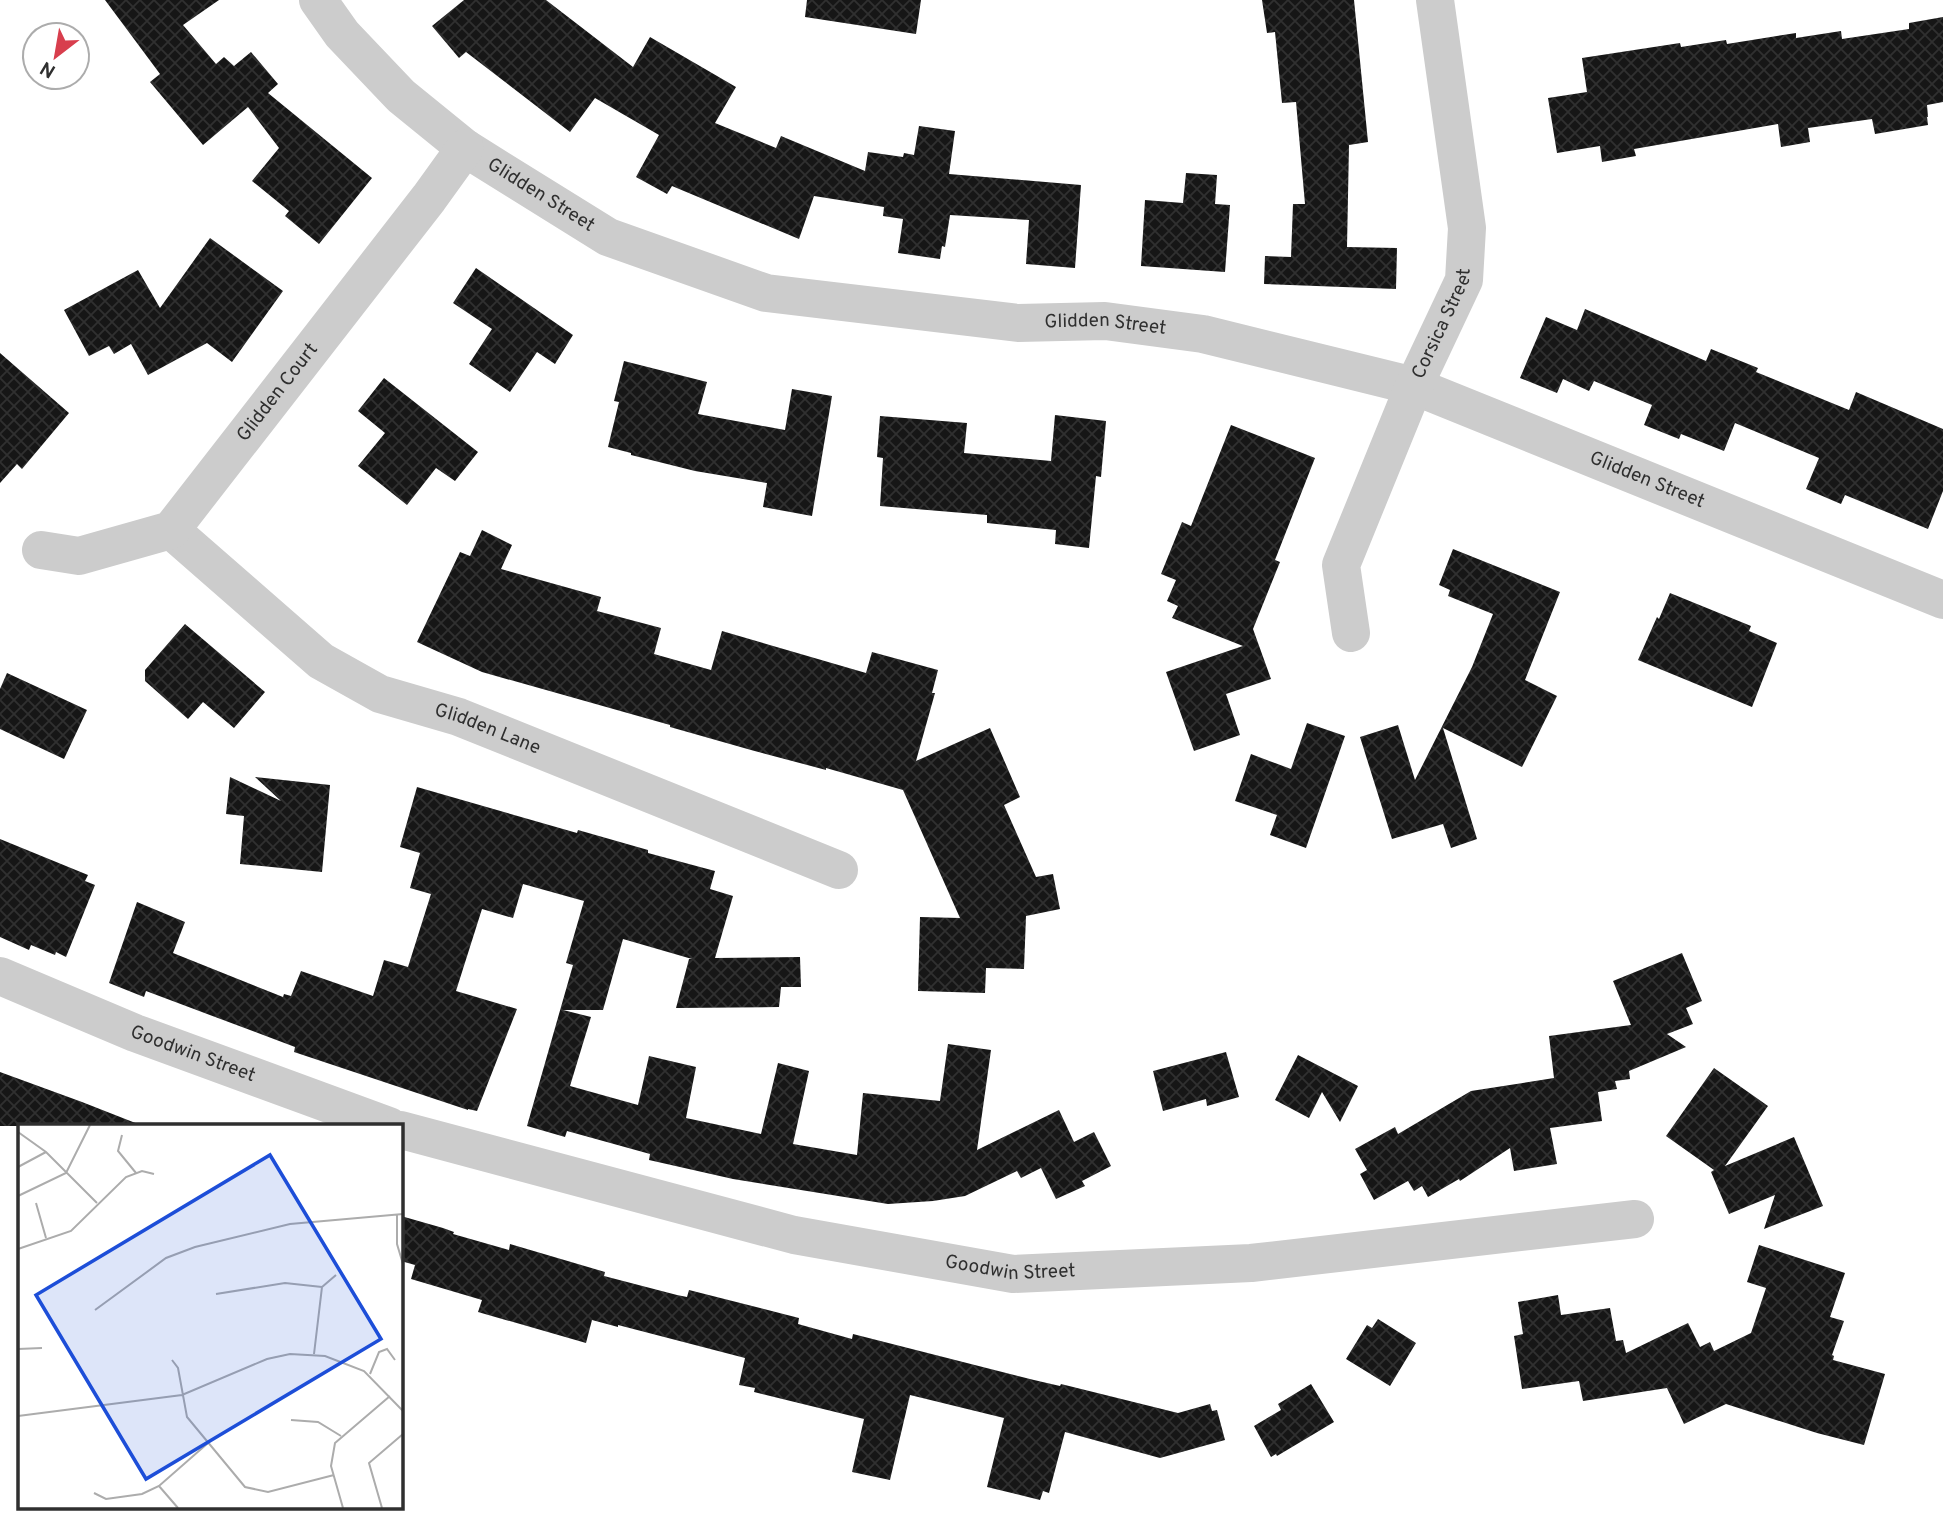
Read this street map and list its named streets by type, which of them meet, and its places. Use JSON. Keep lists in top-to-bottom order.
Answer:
{
  "streets": {
    "street": [
      "Glidden Street",
      "Corsica Street",
      "Glidden Court",
      "Glidden Lane",
      "Goodwin Street"
    ]
  },
  "crossings": [
    ["Glidden Street", "Corsica Street"],
    ["Glidden Street", "Glidden Court"],
    ["Glidden Court", "Glidden Lane"]
  ],
  "north": "bottom left"
}
